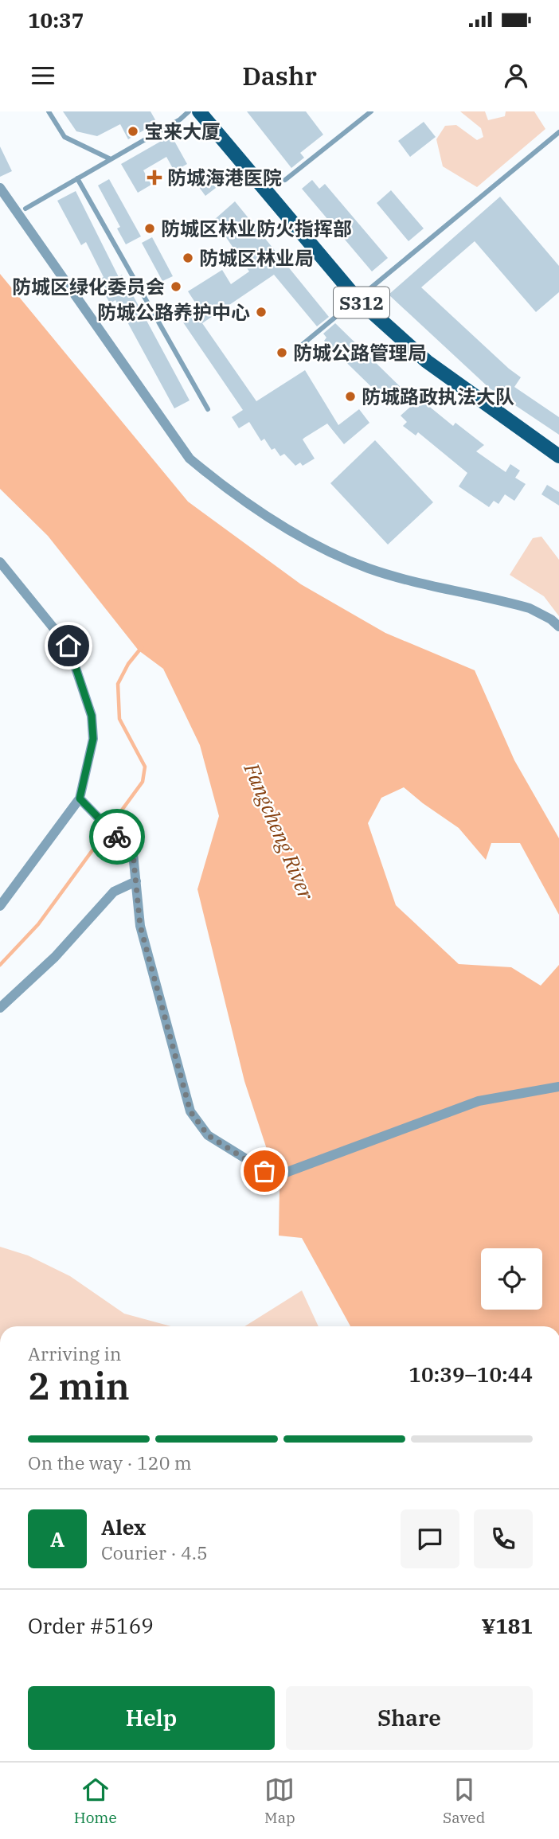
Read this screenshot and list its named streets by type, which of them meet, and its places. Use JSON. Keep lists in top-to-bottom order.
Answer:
{
  "streets": {
    "main road": ["S312"]
  },
  "water": ["Fangcheng River"],
  "places": {
    "other": [
      "宝来大厦",
      "防城区林业防火指挥部",
      "防城区林业局",
      "防城区绿化委员会",
      "防城公路养护中心",
      "防城公路管理局",
      "防城路政执法大队"
    ],
    "health": ["防城海港医院"]
  },
  "page": {
    "status": "10:37",
    "header": "Dashr",
    "heading": ["2 min", "Arriving in", "10:39–10:44"],
    "panel": [
      "Alex",
      "Courier · 4.5",
      "Order #5169",
      "¥181"
    ],
    "bar": "On the way · 120 m",
    "round": "A",
    "buttons": ["Help", "Share"],
    "tabs": ["Home", "Map", "Saved"]
  }
}
